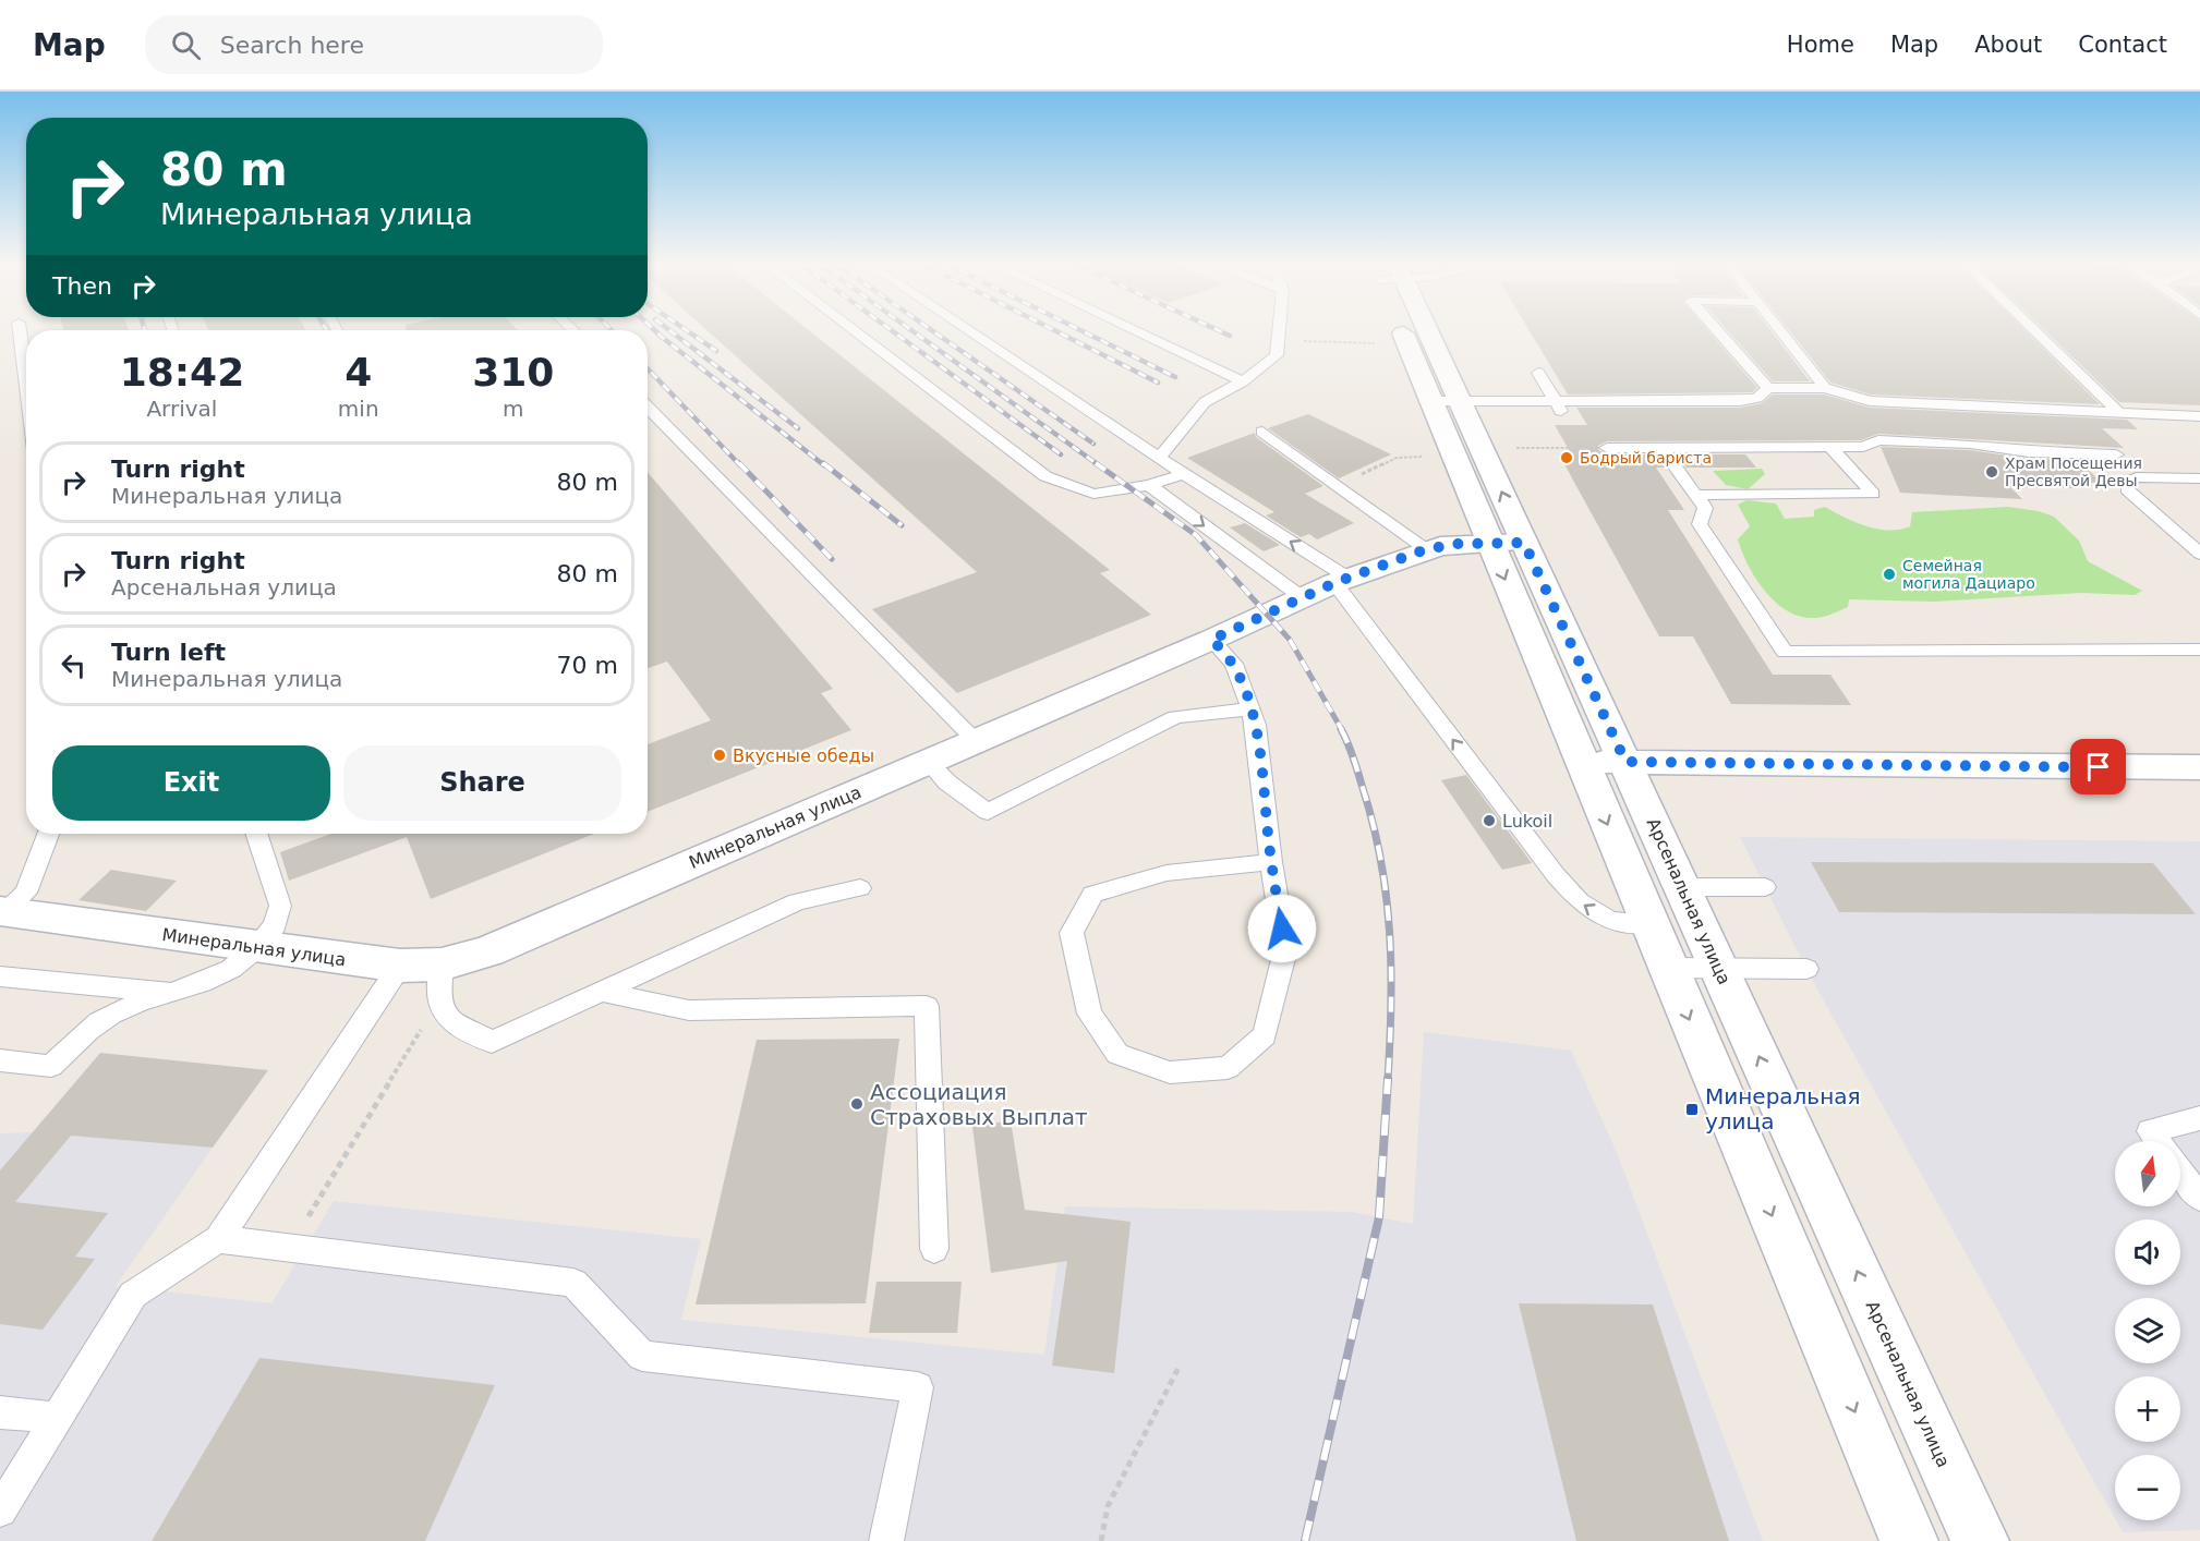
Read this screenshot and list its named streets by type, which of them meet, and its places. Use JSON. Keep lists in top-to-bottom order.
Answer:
{
  "streets": {
    "street": ["Минеральная улица", "Арсенальная улица"]
  },
  "crossings": [
    ["Минеральная улица", "Арсенальная улица"]
  ],
  "places": {
    "other": [
      "Бодрый бариста",
      "Храм Посещения Пресвятой Девы",
      "Семейная могила Дациаро",
      "Вкусные обеды",
      "Lukoil",
      "Ассоциация Страховых Выплат"
    ],
    "transit": ["Минеральная улица"]
  },
  "north": "top",
  "page": {
    "header": "Map",
    "search": "Search here",
    "nav": [
      "Home",
      "Map",
      "About",
      "Contact"
    ],
    "turn": ["80 m", "Минеральная улица"],
    "then": "Then",
    "eta": [
      "18:42",
      "Arrival",
      "4",
      "min",
      "310",
      "m"
    ],
    "list": [
      {
        "name": "Turn right",
        "note": "Минеральная улица",
        "value": "80 m"
      },
      {
        "name": "Turn right",
        "note": "Арсенальная улица",
        "value": "80 m"
      },
      {
        "name": "Turn left",
        "note": "Минеральная улица",
        "value": "70 m"
      }
    ],
    "buttons": ["Exit", "Share"],
    "map_buttons": ["+", "−"]
  }
}
